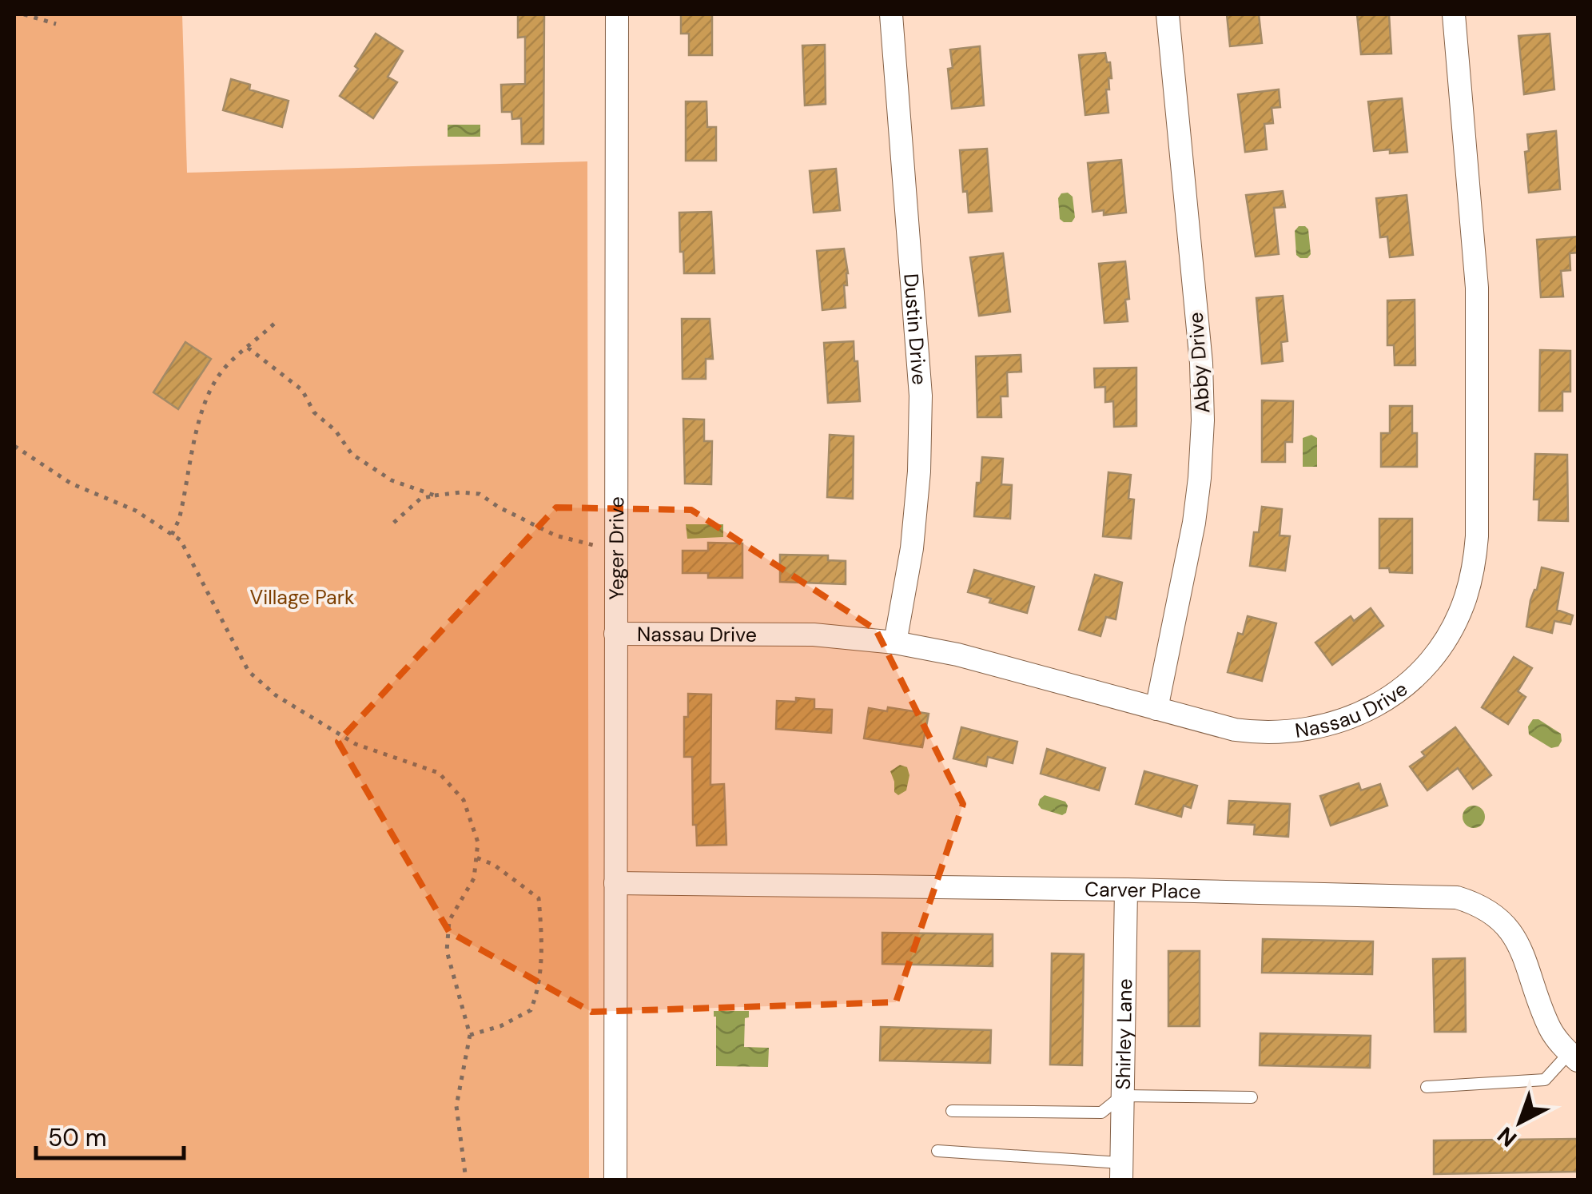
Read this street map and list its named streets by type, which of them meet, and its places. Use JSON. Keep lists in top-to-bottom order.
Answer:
{
  "streets": {
    "street": [
      "Dustin Drive",
      "Abby Drive",
      "Yeger Drive",
      "Nassau Drive",
      "Carver Place",
      "Shirley Lane"
    ]
  },
  "crossings": [
    ["Dustin Drive", "Nassau Drive"],
    ["Abby Drive", "Nassau Drive"],
    ["Yeger Drive", "Nassau Drive"],
    ["Yeger Drive", "Carver Place"],
    ["Carver Place", "Shirley Lane"]
  ],
  "parks": ["Village Park"],
  "scale_bar": "50 m",
  "north": "bottom left"
}
